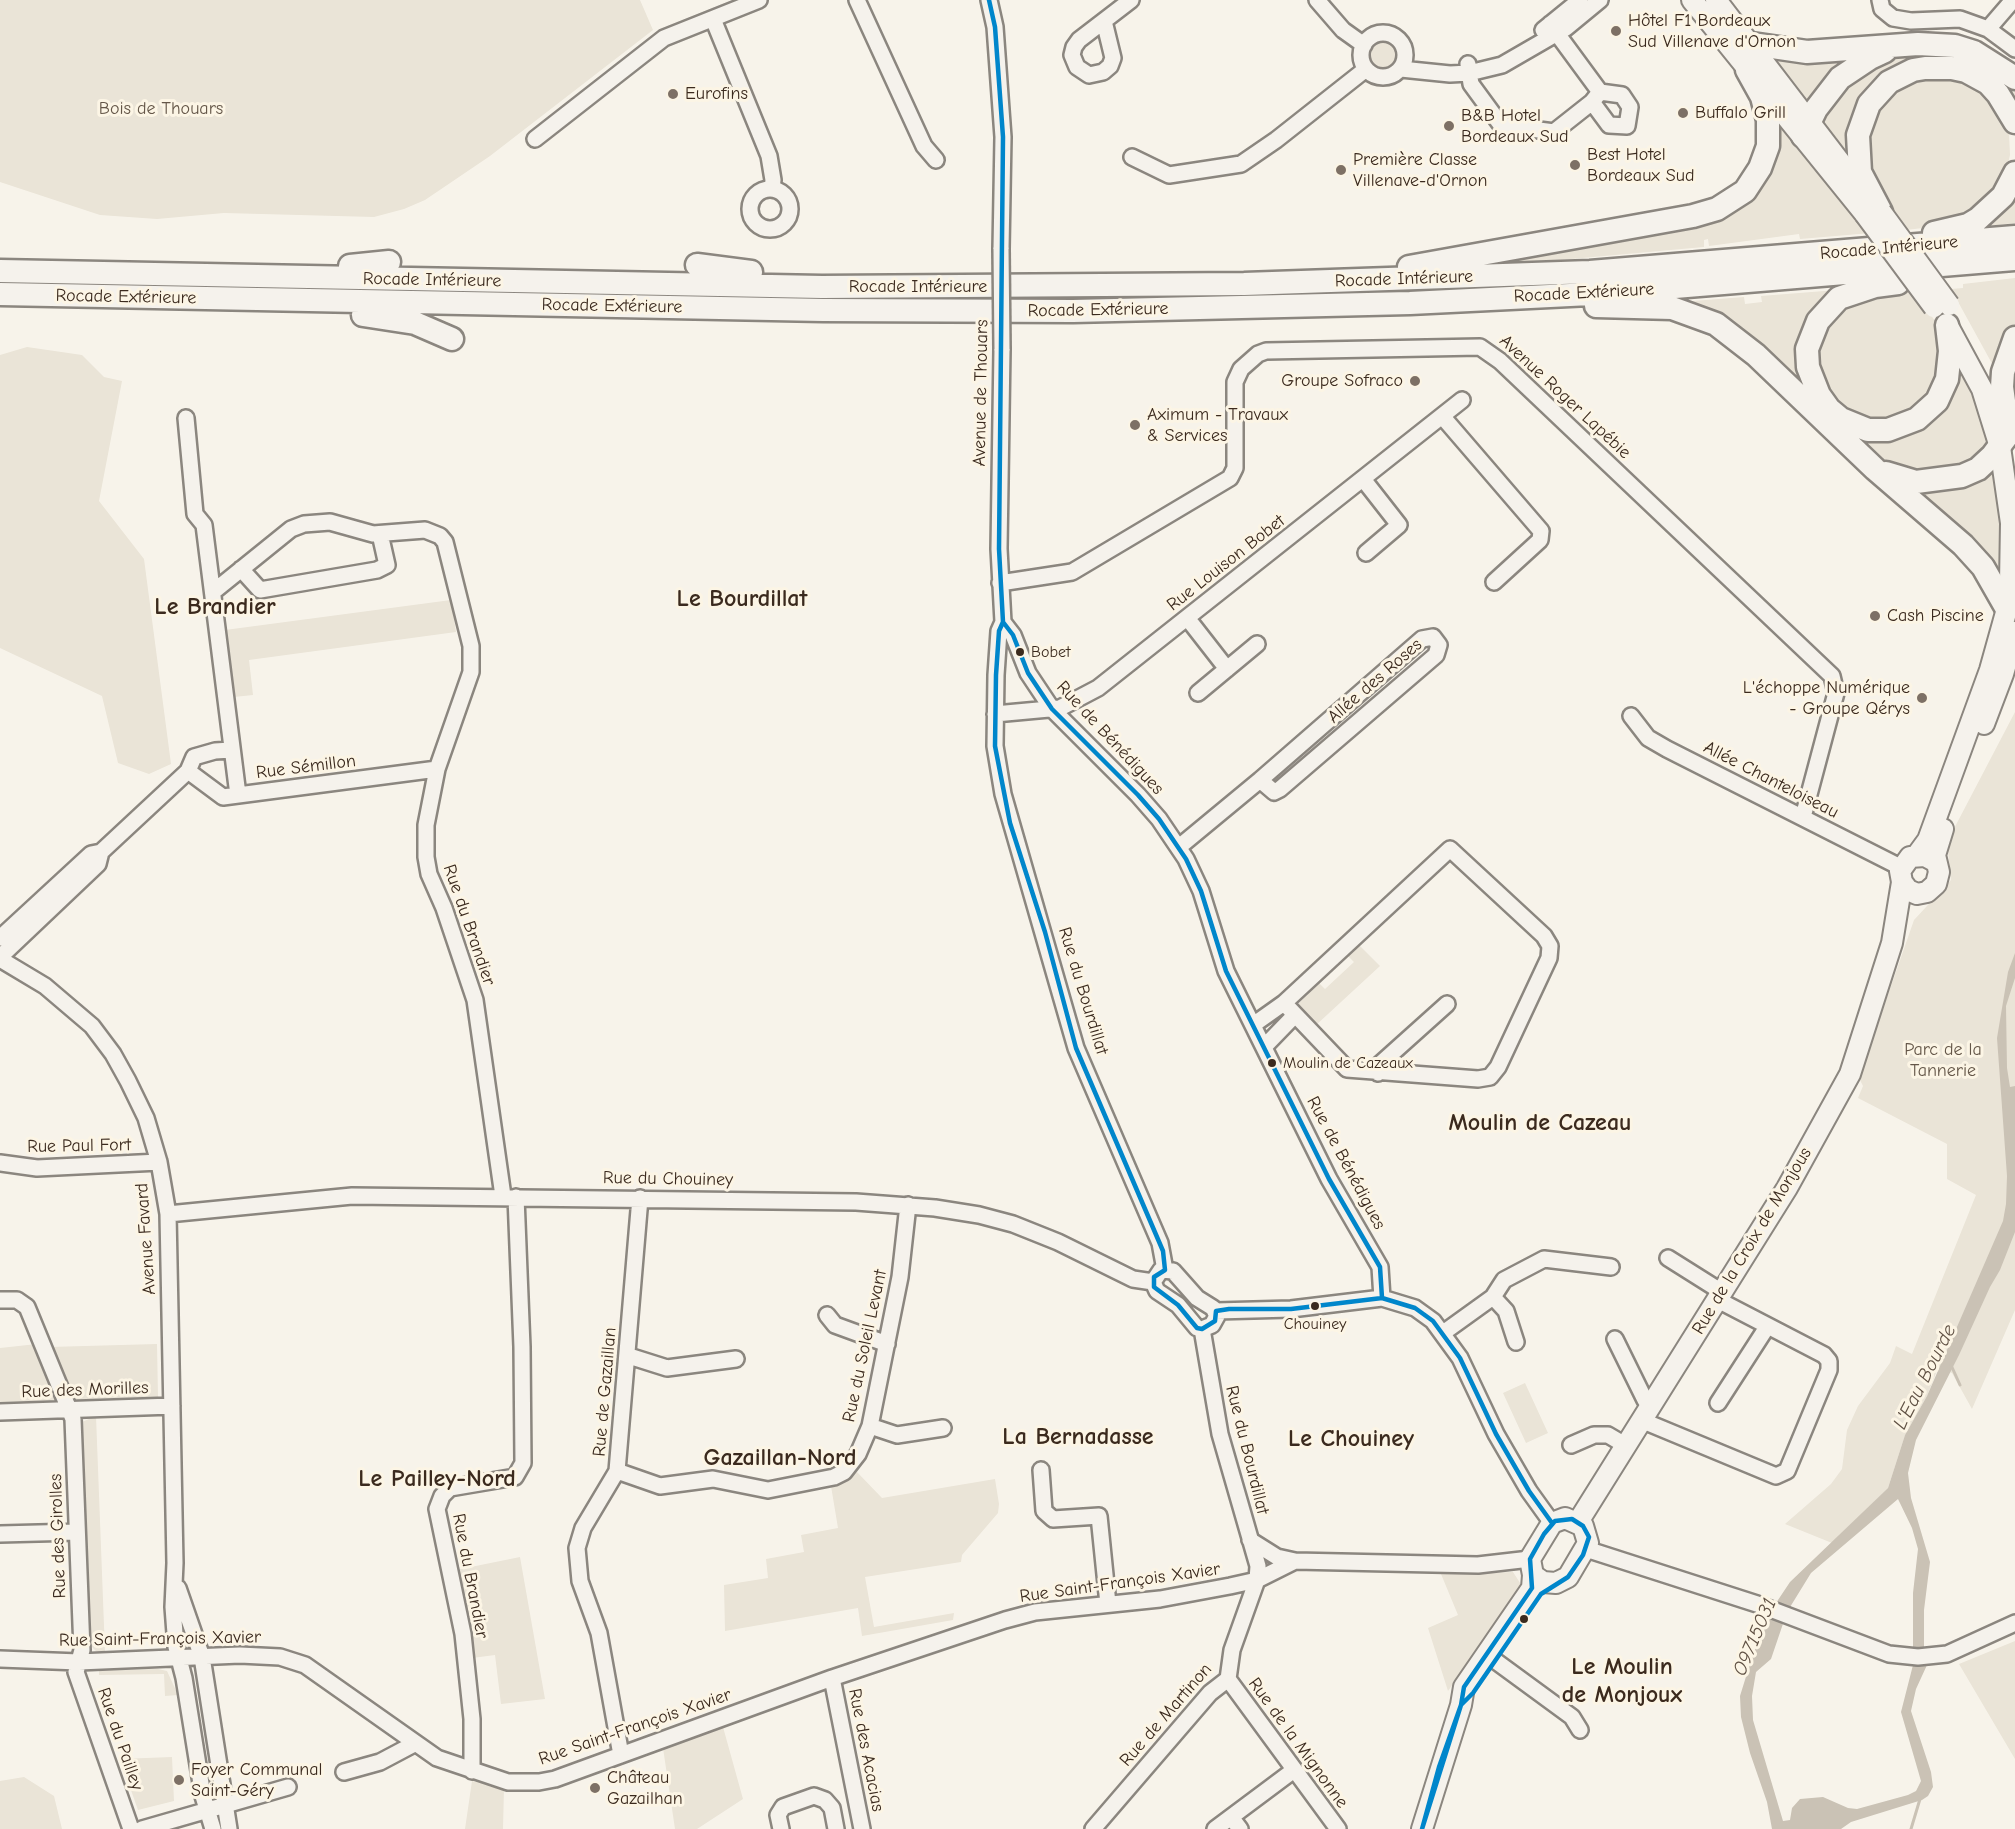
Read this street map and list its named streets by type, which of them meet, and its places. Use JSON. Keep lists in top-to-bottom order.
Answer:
{
  "streets": {
    "highway": ["Rocade Intérieure", "Rocade Extérieure"],
    "main road": ["Rue de la Croix de Monjous"],
    "street": [
      "Avenue de Thouars",
      "Avenue Roger Lapébie",
      "Rue Louison Bobet",
      "Allée des Roses",
      "Rue de Bénédigues",
      "Rue Sémillon",
      "Allée Chanteloiseau",
      "Rue du Brandier",
      "Rue du Bourdillat",
      "Rue Paul Fort",
      "Rue du Chouiney",
      "Avenue Favard",
      "Rue du Soleil Levant",
      "Rue des Morilles",
      "Rue de Gazaillan",
      "Rue des Girolles",
      "Rue Saint-François Xavier",
      "Rue de Martinon",
      "Rue du Pailley",
      "Rue de la Mignonne",
      "Rue des Acacias"
    ]
  },
  "crossings": [
    ["Avenue de Thouars", "Avenue Roger Lapébie"],
    ["Avenue de Thouars", "Rue Louison Bobet"],
    ["Avenue de Thouars", "Rue de Bénédigues"],
    ["Avenue de Thouars", "Rue du Bourdillat"],
    ["Avenue Roger Lapébie", "Allée Chanteloiseau"],
    ["Rue Louison Bobet", "Rue de Bénédigues"],
    ["Rue Louison Bobet", "Rue du Bourdillat"],
    ["Allée des Roses", "Rue de Bénédigues"],
    ["Rue Sémillon", "Rue du Brandier"],
    ["Allée Chanteloiseau", "Rue de la Croix de Monjous"],
    ["Rue du Brandier", "Rue du Chouiney"],
    ["Rue du Brandier", "Rue Saint-François Xavier"],
    ["Rue du Bourdillat", "Rue Saint-François Xavier"],
    ["Rue du Bourdillat", "Rue de Martinon"],
    ["Rue Paul Fort", "Avenue Favard"],
    ["Rue du Chouiney", "Avenue Favard"],
    ["Rue du Chouiney", "Rue du Soleil Levant"],
    ["Rue du Chouiney", "Rue de Gazaillan"],
    ["Avenue Favard", "Rue des Morilles"],
    ["Avenue Favard", "Rue Saint-François Xavier"],
    ["Rue de la Croix de Monjous", "Rue Saint-François Xavier"],
    ["Rue du Soleil Levant", "Rue de Gazaillan"],
    ["Rue des Morilles", "Rue des Girolles"],
    ["Rue de Gazaillan", "Rue Saint-François Xavier"],
    ["Rue des Girolles", "Rue Saint-François Xavier"],
    ["Rue des Girolles", "Rue du Pailley"],
    ["Rue Saint-François Xavier", "Rue de Martinon"],
    ["Rue Saint-François Xavier", "Rue du Pailley"],
    ["Rue Saint-François Xavier", "Rue des Acacias"],
    ["Rue de Martinon", "Rue de la Mignonne"]
  ],
  "districts": [
    "Le Bourdillat",
    "Le Brandier",
    "Moulin de Cazeau",
    "La Bernadasse",
    "Le Chouiney",
    "Gazaillan-Nord",
    "Le Pailley-Nord",
    "Le Moulin de Monjoux"
  ],
  "water": ["L'Eau Bourde", "O9715031"],
  "parks": ["Bois de Thouars", "Parc de la Tannerie"],
  "places": [
    "Hôtel F1 Bordeaux Sud Villenave d'Ornon",
    "Eurofins",
    "Buffalo Grill",
    "B&B Hotel Bordeaux Sud",
    "Best Hotel Bordeaux Sud",
    "Première Classe Villenave-d'Ornon",
    "Groupe Sofraco",
    "Aximum - Travaux & Services",
    "Cash Piscine",
    "Bobet",
    "L'échoppe Numérique - Groupe Qérys",
    "Moulin de Cazeaux",
    "Chouiney",
    "Foyer Communal Saint-Géry",
    "Château Gazailhan"
  ]
}
